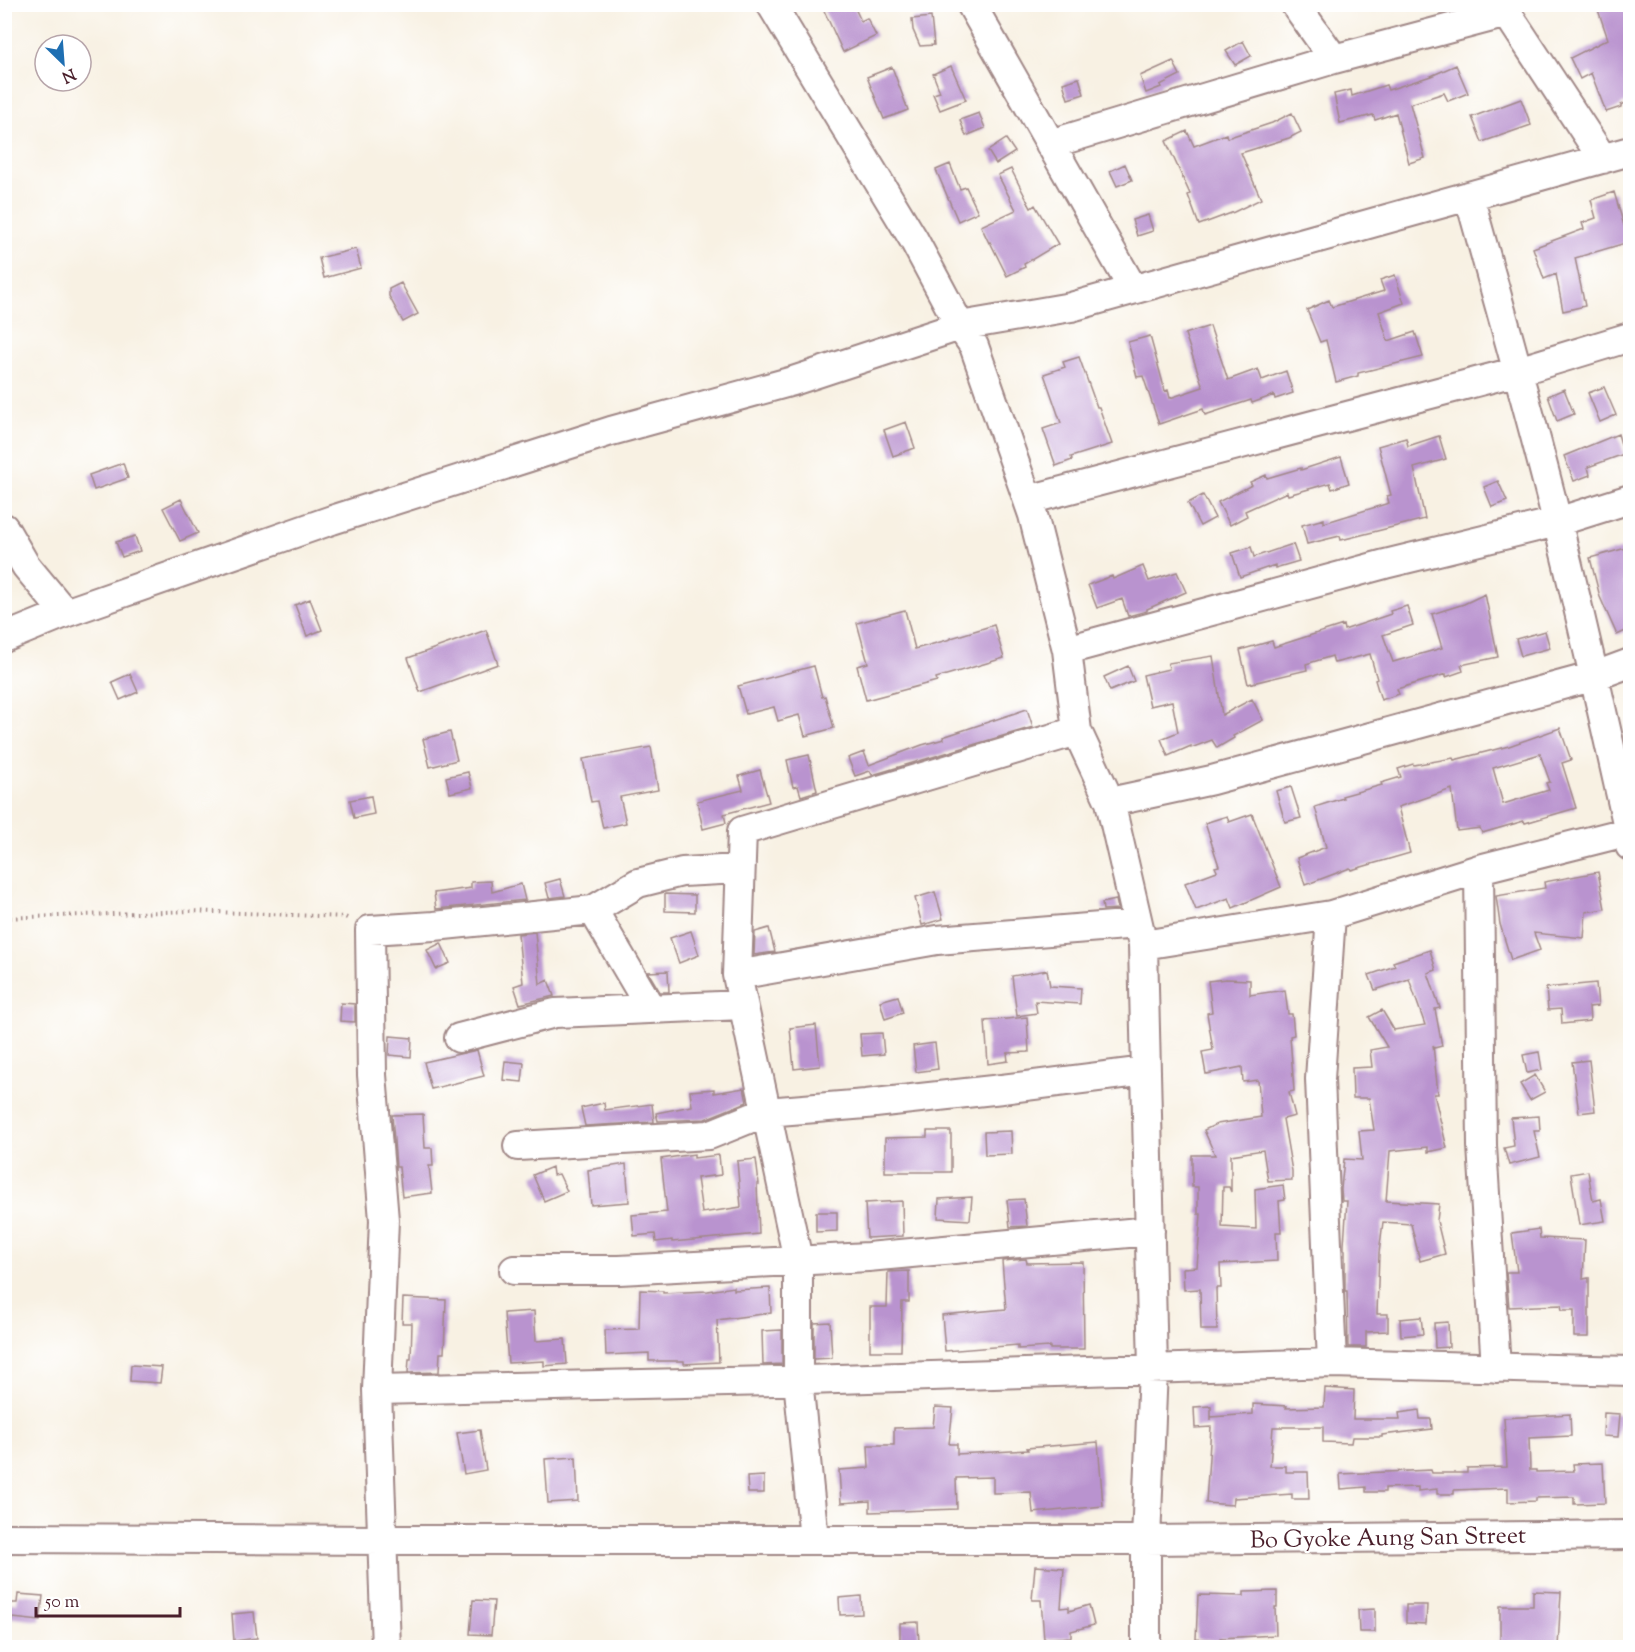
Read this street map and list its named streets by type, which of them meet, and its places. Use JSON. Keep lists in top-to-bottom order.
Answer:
{
  "streets": {
    "street": ["Bo Gyoke Aung San Street"]
  },
  "scale_bar": "50 m",
  "north": "bottom right"
}
